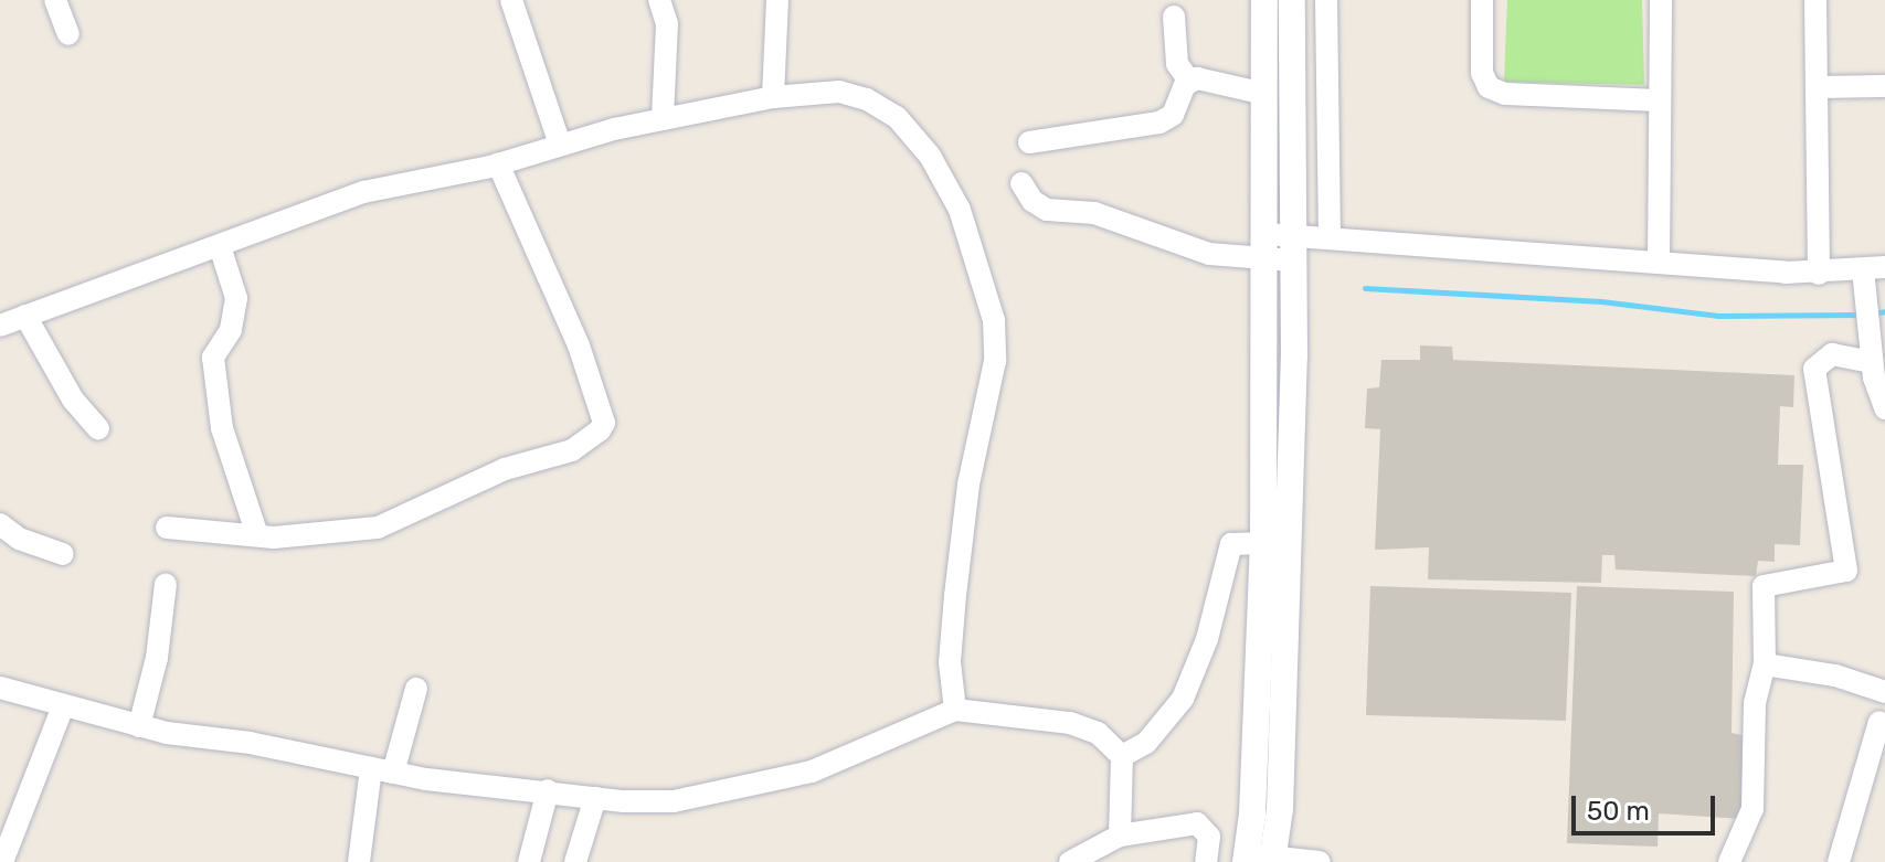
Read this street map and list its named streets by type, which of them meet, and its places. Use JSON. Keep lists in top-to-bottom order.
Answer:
{
  "scale_bar": "50 m"
}
